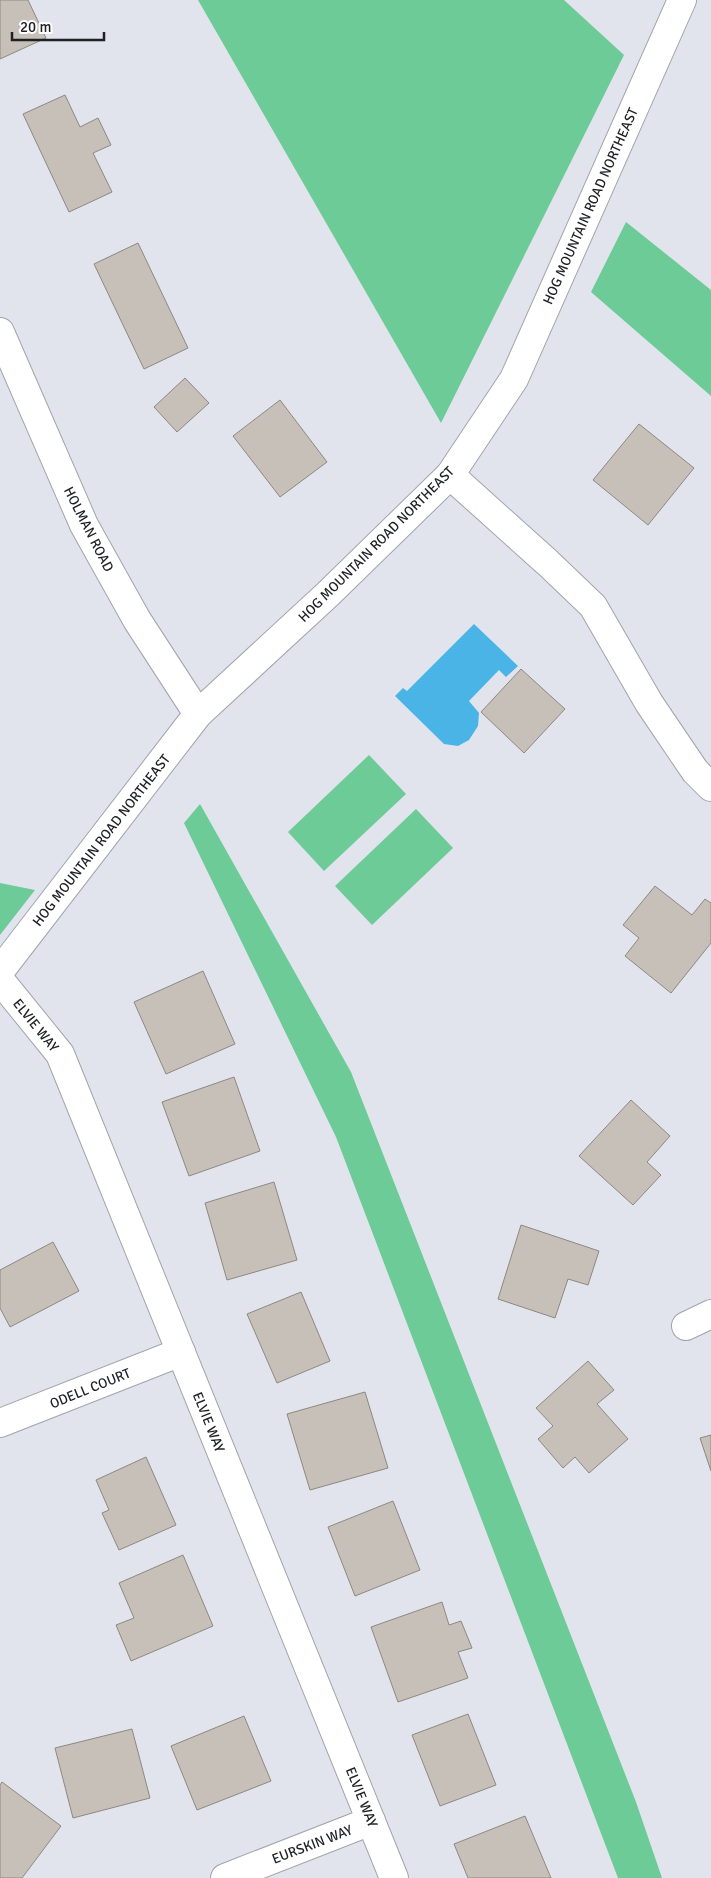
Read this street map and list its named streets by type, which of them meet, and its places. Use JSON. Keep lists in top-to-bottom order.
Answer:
{
  "streets": {
    "street": [
      "HOG MOUNTAIN ROAD NORTHEAST",
      "HOLMAN ROAD",
      "ELVIE WAY",
      "ODELL COURT",
      "EURSKIN WAY"
    ]
  },
  "crossings": [
    ["HOG MOUNTAIN ROAD NORTHEAST", "HOLMAN ROAD"],
    ["ELVIE WAY", "ODELL COURT"],
    ["ELVIE WAY", "EURSKIN WAY"]
  ],
  "scale_bar": "20 m"
}
